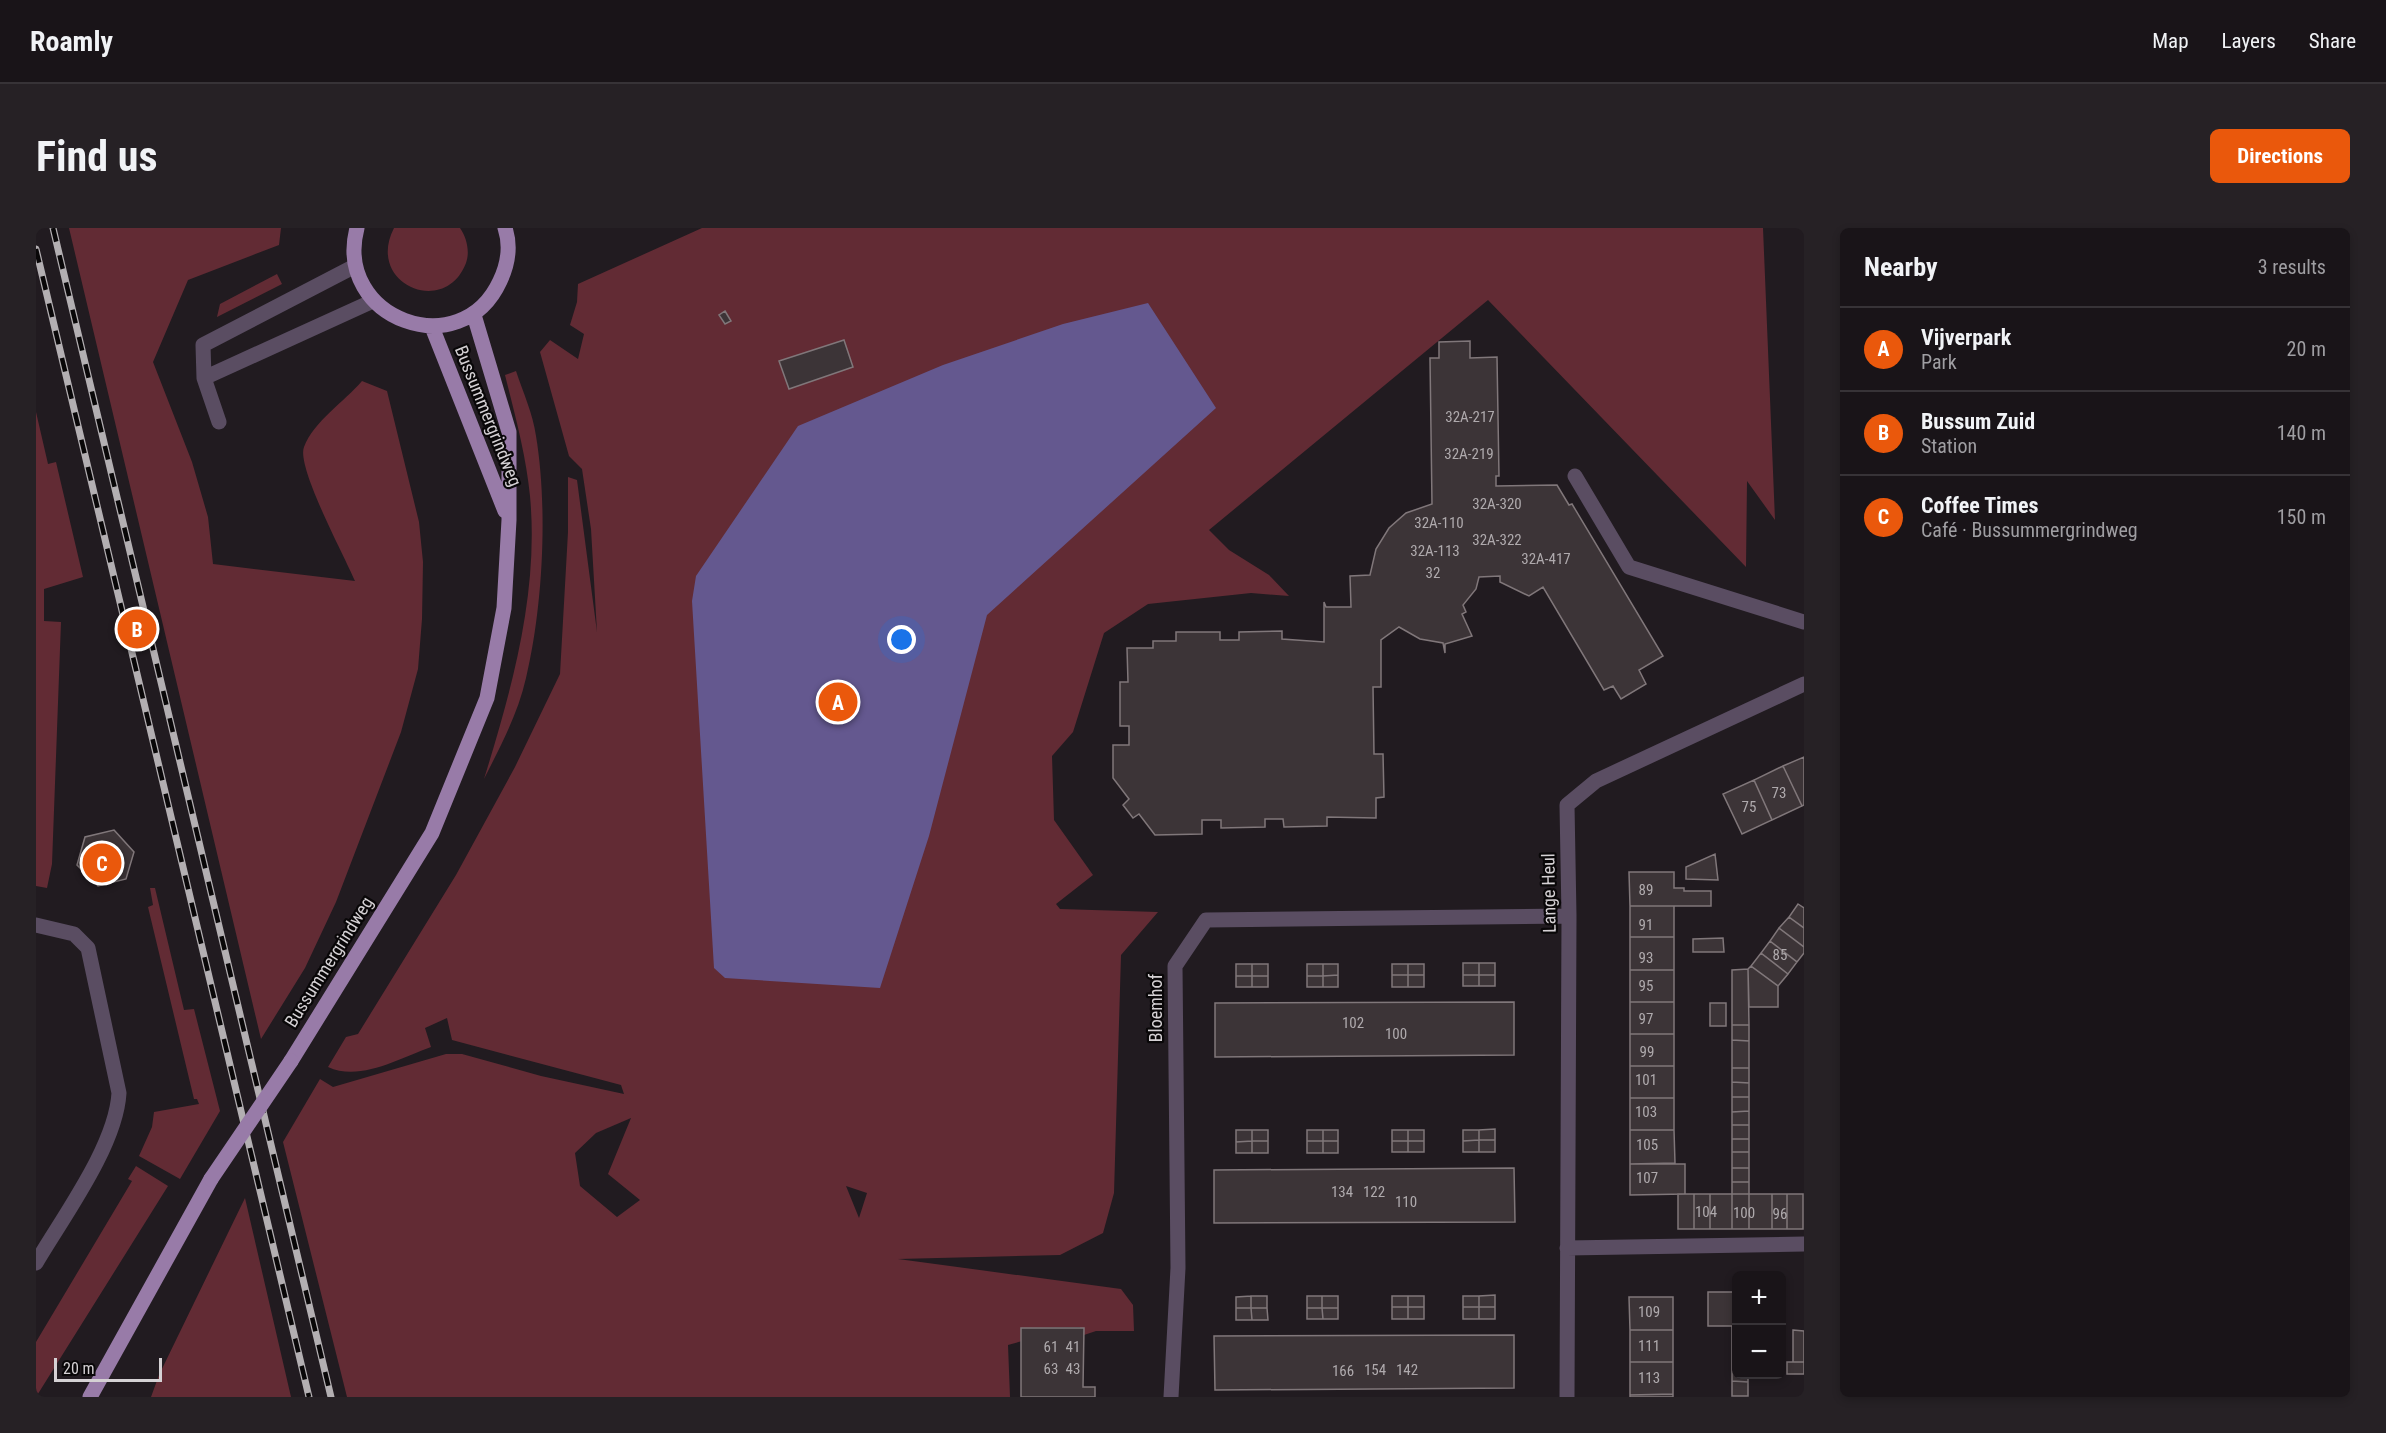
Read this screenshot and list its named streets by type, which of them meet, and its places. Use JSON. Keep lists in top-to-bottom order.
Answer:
{
  "streets": {
    "main road": ["Bussummergrindweg"],
    "street": ["Lange Heul", "Bloemhof"]
  },
  "crossings": [
    ["Lange Heul", "Bloemhof"]
  ],
  "house_numbers": [
    "32A-217",
    "32A-219",
    "32A-320",
    "32A-110",
    "32A-322",
    "32A-113",
    "32A-417",
    "32",
    "73",
    "75",
    "89",
    "91",
    "85",
    "93",
    "95",
    "97",
    "102",
    "100",
    "99",
    "101",
    "103",
    "105",
    "107",
    "134",
    "122",
    "110",
    "104",
    "100",
    "96",
    "109",
    "111",
    "61",
    "41",
    "63",
    "43",
    "154",
    "142",
    "166",
    "113"
  ],
  "scale_bar": "20 m",
  "page": {
    "header": "Roamly",
    "nav": ["Map", "Layers", "Share"],
    "buttons": "Directions",
    "title": "Find us",
    "heading": ["Nearby", "3 results"],
    "list": [
      {
        "mark": "A",
        "name": "Vijverpark",
        "note": "Park",
        "value": "20 m"
      },
      {
        "mark": "B",
        "name": "Bussum Zuid",
        "note": "Station",
        "value": "140 m"
      },
      {
        "mark": "C",
        "name": "Coffee Times",
        "note": "Café · Bussummergrindweg",
        "value": "150 m"
      }
    ],
    "pins": ["B", "A", "C"],
    "map_buttons": ["+", "−"],
    "scale": "20 m"
  }
}
